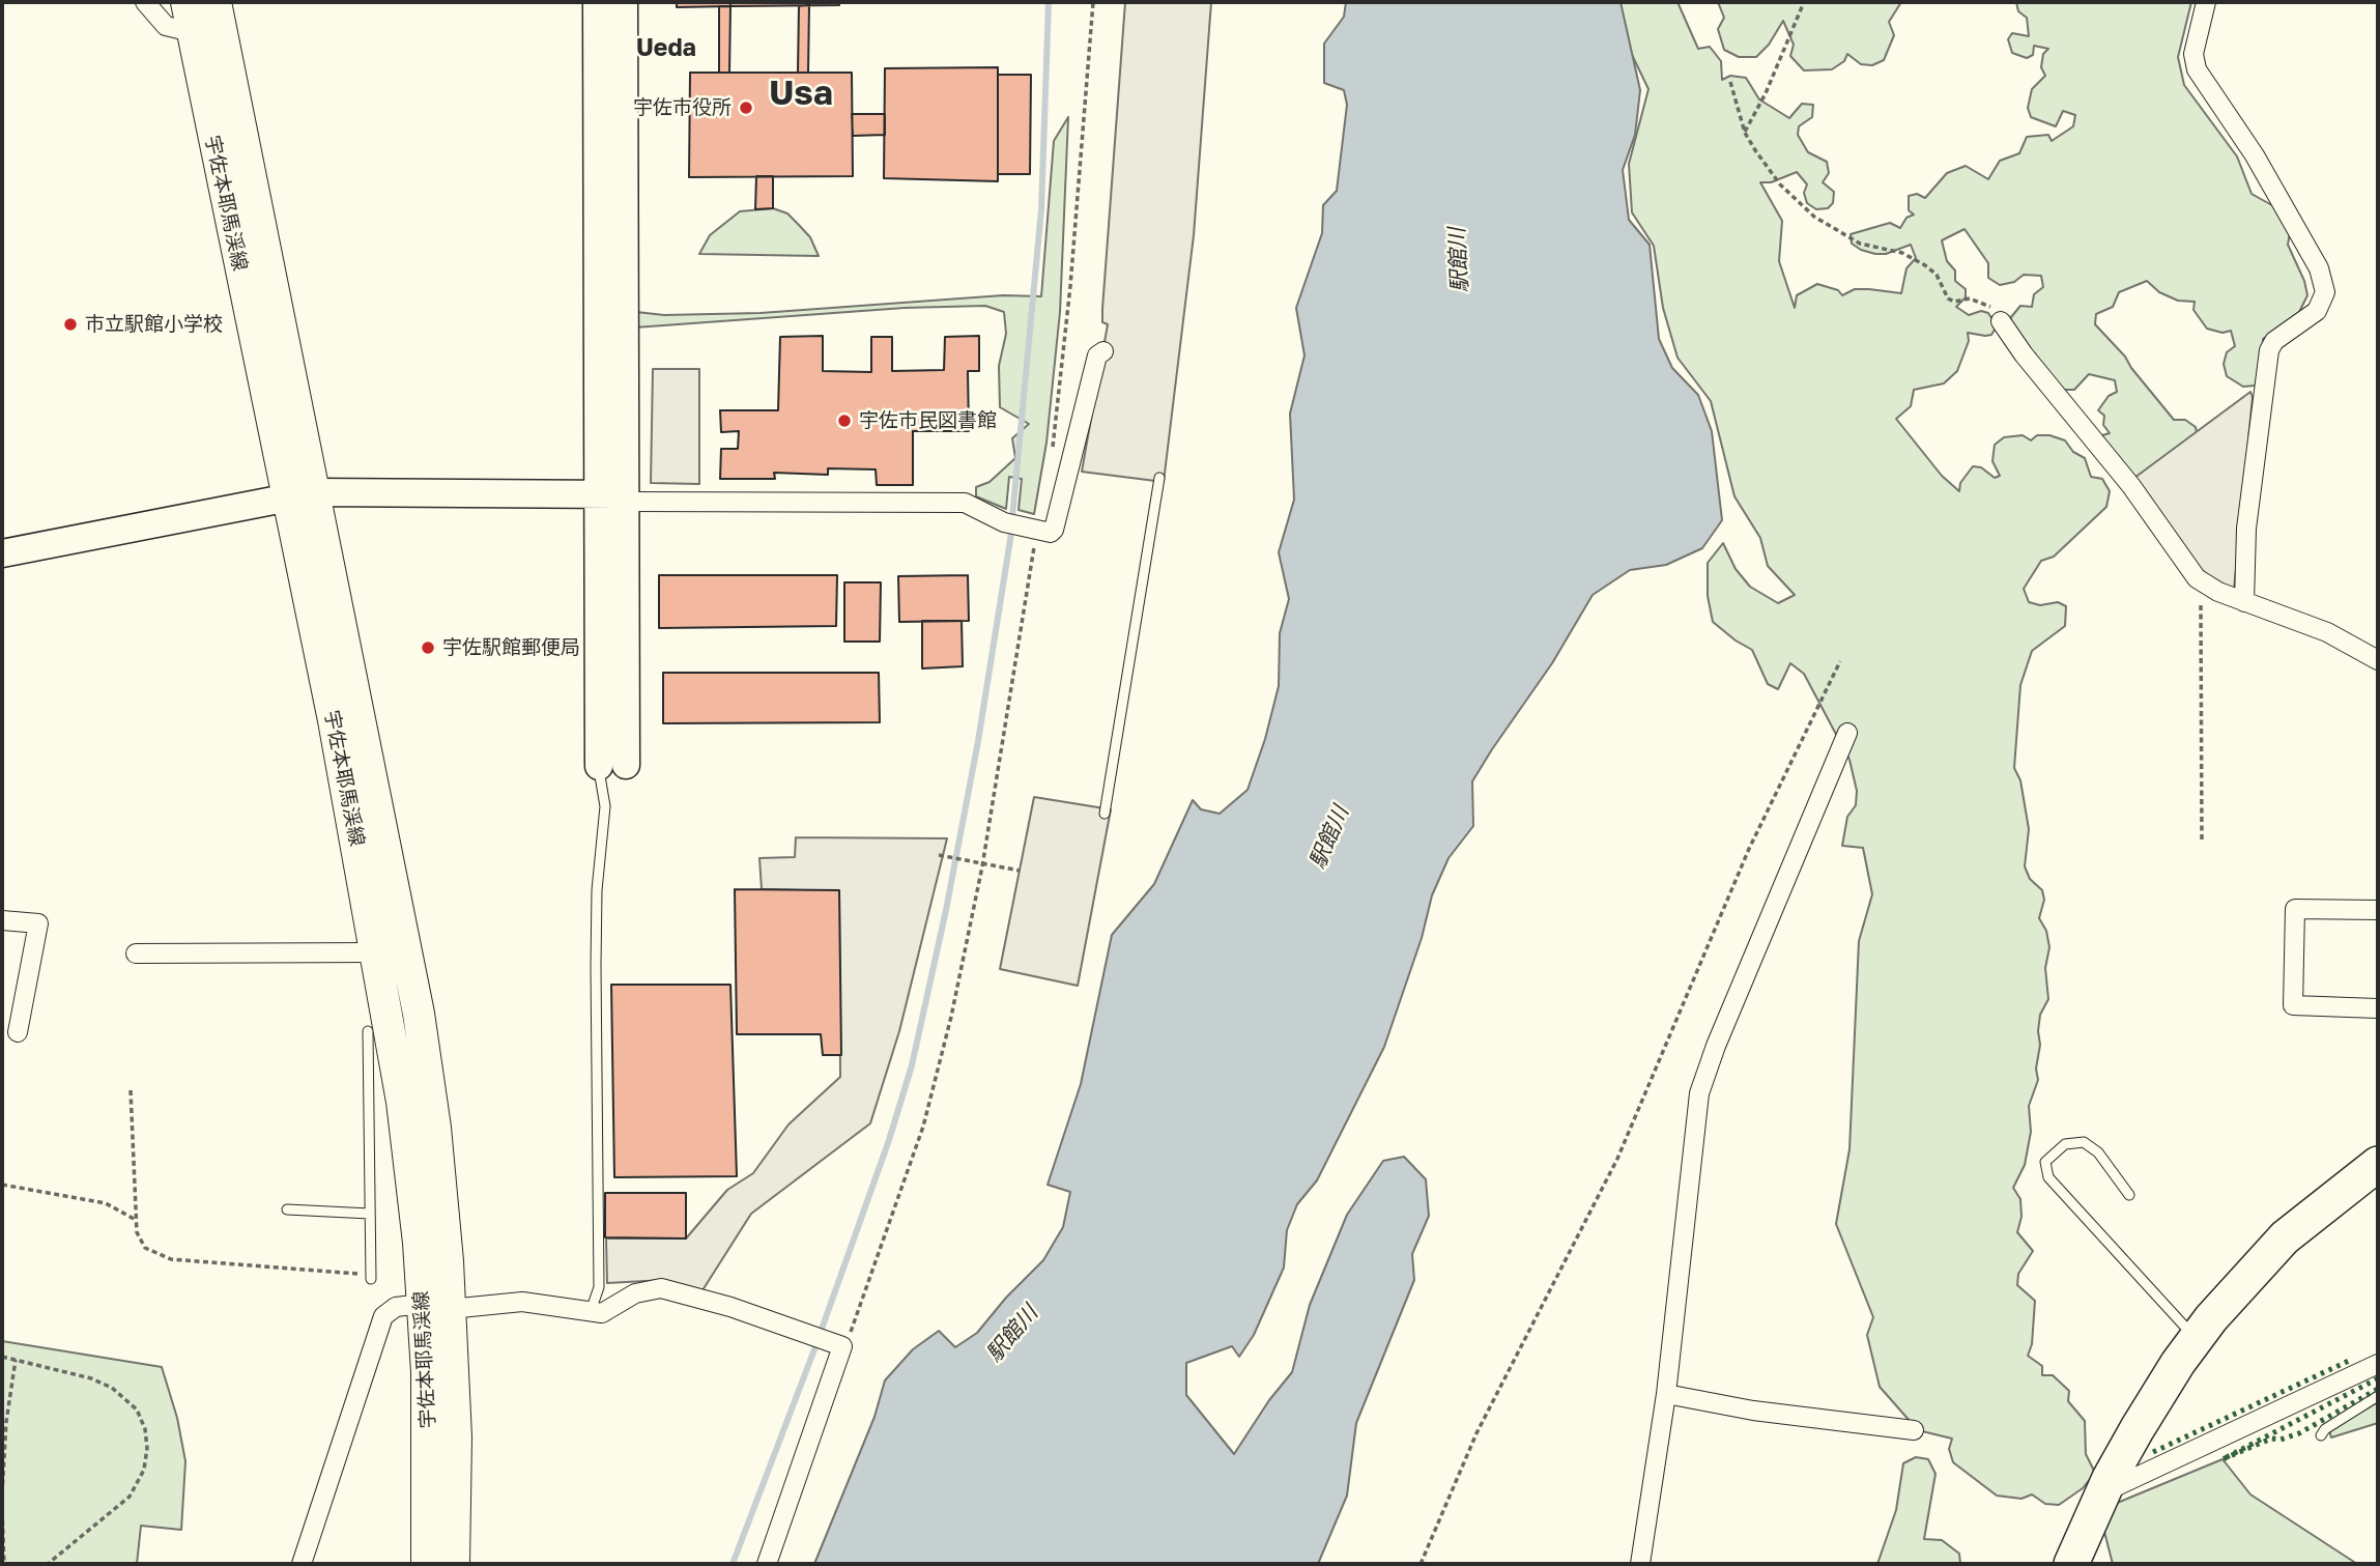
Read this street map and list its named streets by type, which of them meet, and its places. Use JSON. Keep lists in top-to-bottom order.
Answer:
{
  "streets": {
    "main road": ["宇佐本耶馬渓線"]
  },
  "districts": ["Ueda", "Usa"],
  "water": ["駅館川"],
  "places": [
    "宇佐市役所",
    "市立駅館小学校",
    "宇佐市民図書館",
    "宇佐駅館郵便局"
  ]
}
